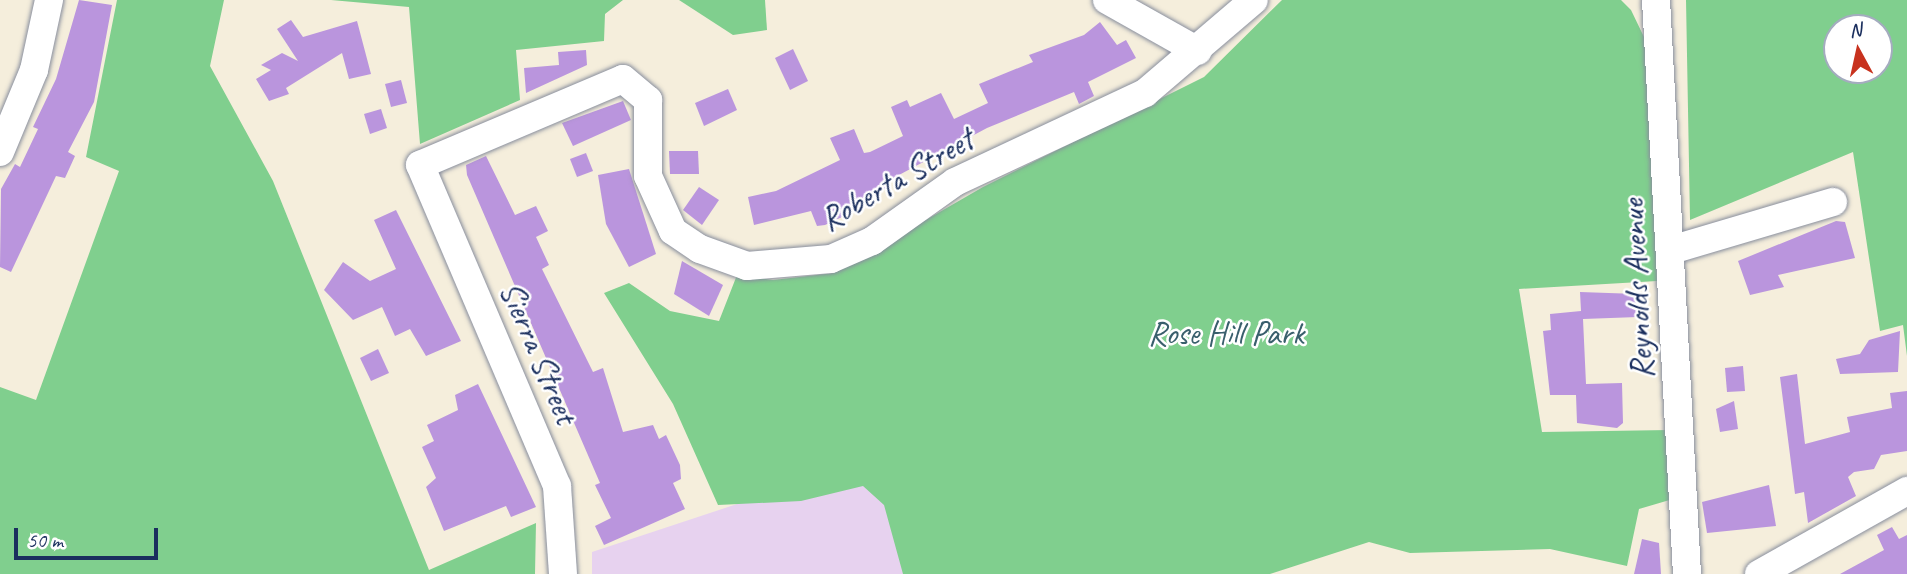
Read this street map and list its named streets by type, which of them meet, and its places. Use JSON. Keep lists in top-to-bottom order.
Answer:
{
  "streets": {
    "street": ["Roberta Street", "Reynolds Avenue", "Sierra Street"]
  },
  "crossings": [
    ["Roberta Street", "Sierra Street"]
  ],
  "parks": ["Rose Hill Park"],
  "scale_bar": "50 m",
  "north": "top"
}
